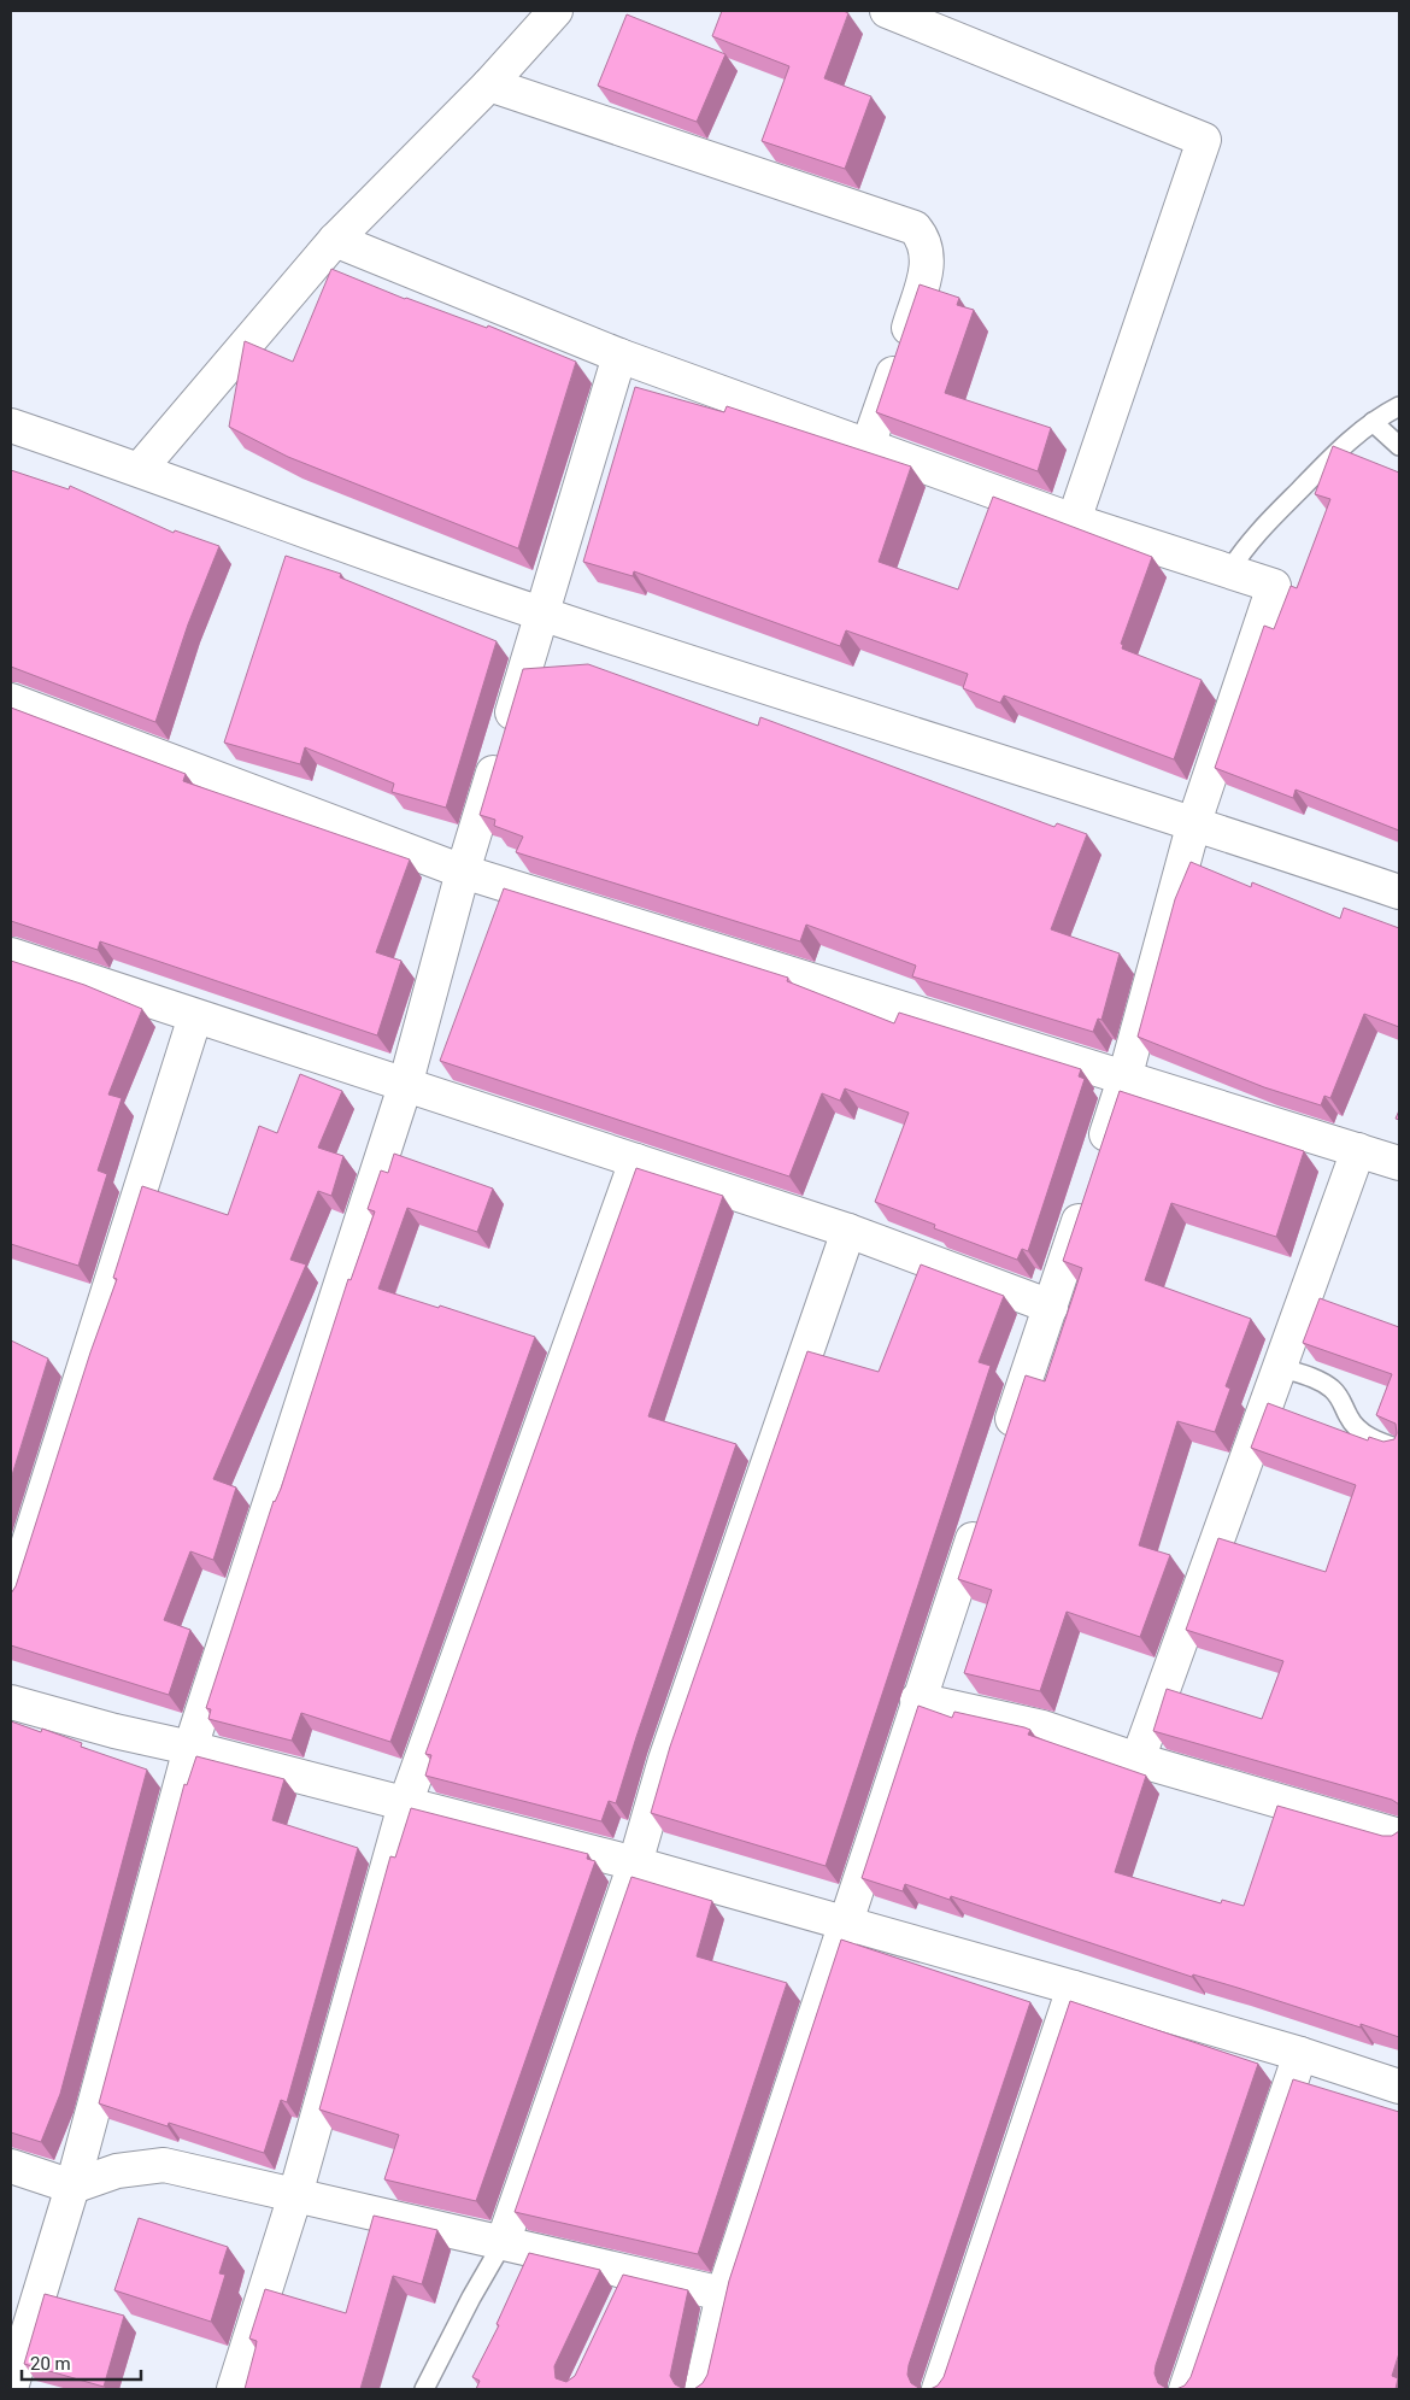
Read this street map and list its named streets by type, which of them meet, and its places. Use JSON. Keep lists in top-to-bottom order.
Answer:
{
  "scale_bar": "20 m"
}
